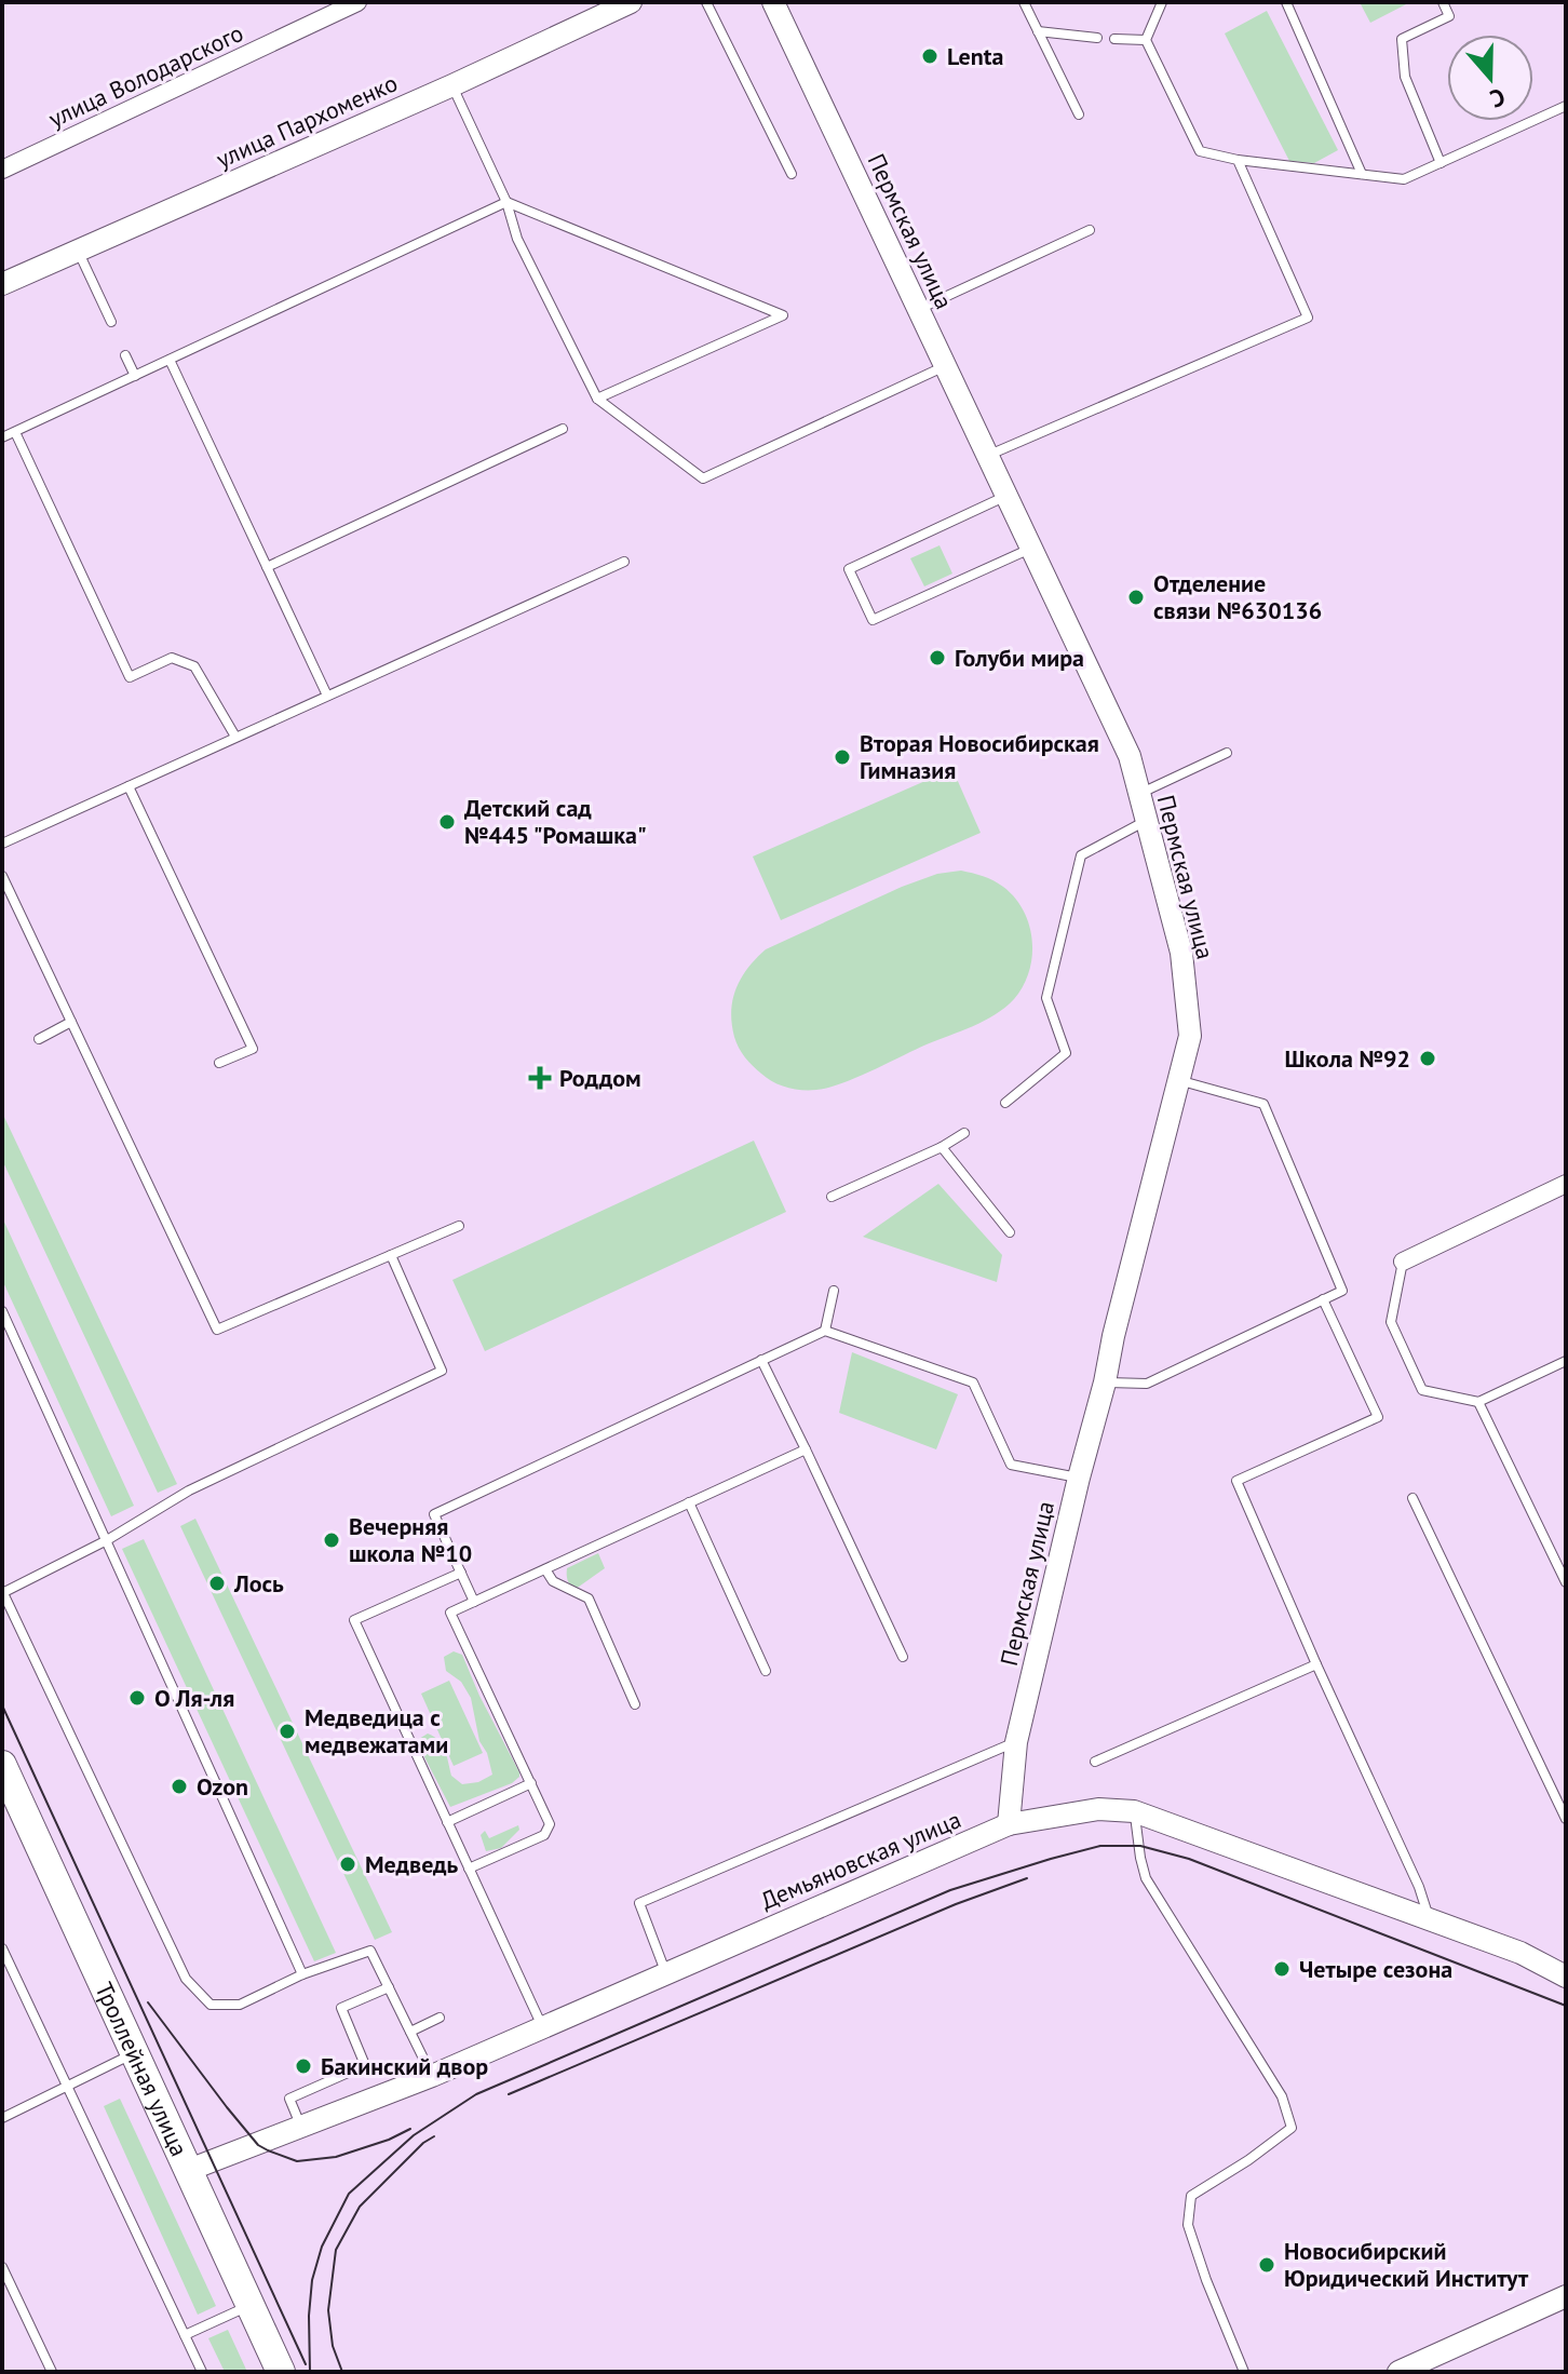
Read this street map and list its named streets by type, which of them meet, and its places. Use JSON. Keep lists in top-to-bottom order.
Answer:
{
  "streets": {
    "main road": ["Троллейная улица"],
    "street": [
      "улица Володарского",
      "улица Пархоменко",
      "Пермская улица",
      "Демьяновская улица"
    ]
  },
  "crossings": [
    ["Пермская улица", "Демьяновская улица"],
    ["Демьяновская улица", "Троллейная улица"]
  ],
  "places": {
    "other": [
      "Lenta",
      "Отделение связи №630136",
      "Голуби мира",
      "Вторая Новосибирская Гимназия",
      "Детский сад №445 \"Ромашка\"",
      "Школа №92",
      "Вечерняя школа №10",
      "Лось",
      "О Ля-ля",
      "Медведица с медвежатами",
      "Ozon",
      "Медведь",
      "Четыре сезона",
      "Бакинский двор",
      "Новосибирский Юридический Институт"
    ],
    "health": ["Роддом"]
  },
  "north": "bottom"
}
